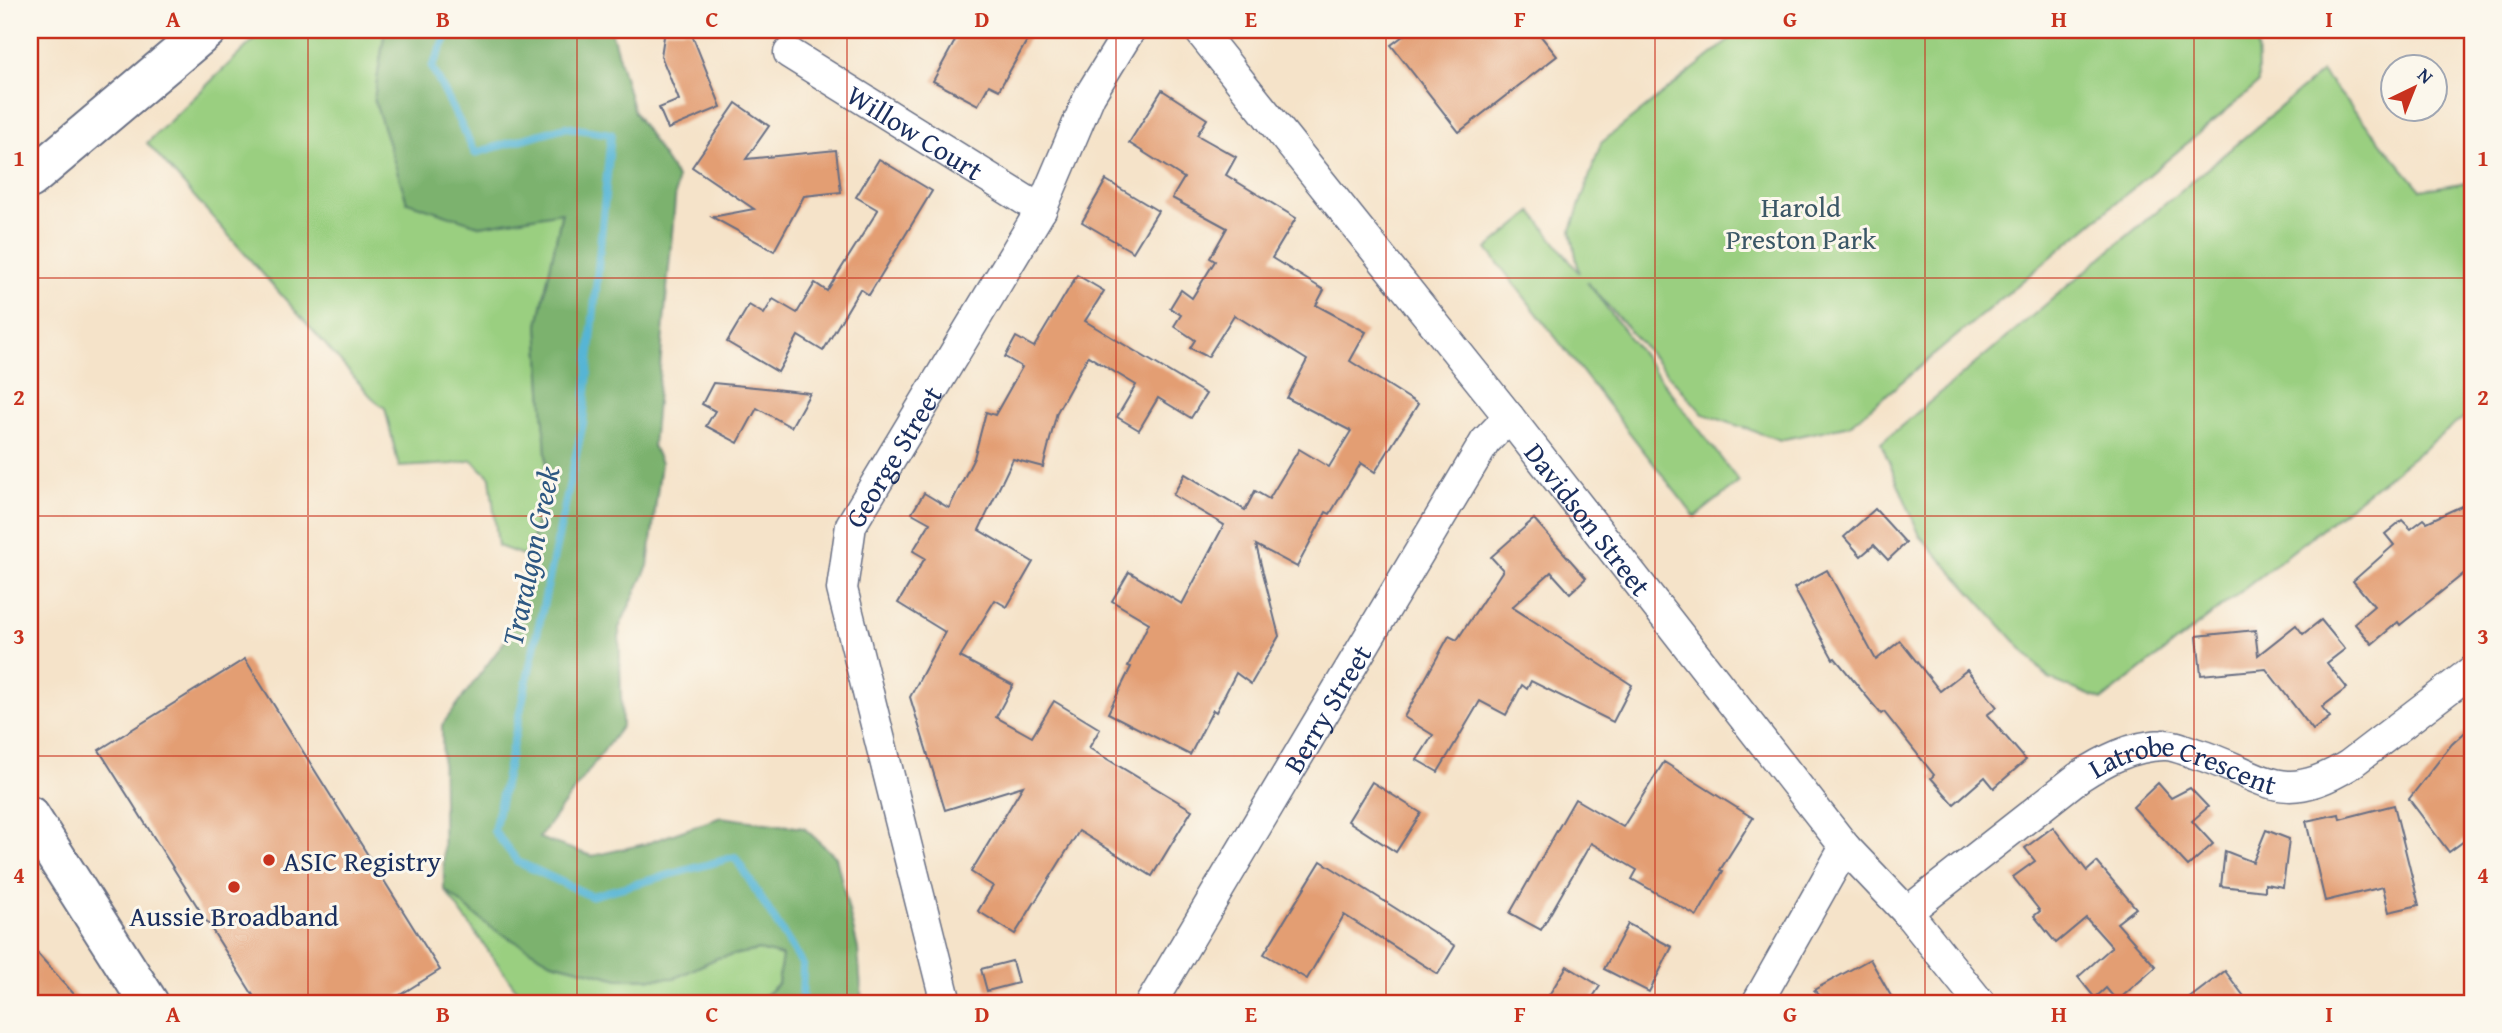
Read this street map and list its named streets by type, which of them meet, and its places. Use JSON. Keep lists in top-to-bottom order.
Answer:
{
  "streets": {
    "street": [
      "Willow Court",
      "George Street",
      "Davidson Street",
      "Berry Street",
      "Latrobe Crescent"
    ]
  },
  "crossings": [
    ["Willow Court", "George Street"],
    ["Davidson Street", "Berry Street"],
    ["Davidson Street", "Latrobe Crescent"]
  ],
  "water": ["Traralgon Creek"],
  "parks": ["Harold Preston Park"],
  "places": ["ASIC Registry", "Aussie Broadband"],
  "north": "top right",
  "grid": {
    "columns": [
      "A",
      "B",
      "C",
      "D",
      "E",
      "F",
      "G",
      "H",
      "I"
    ],
    "rows": [
      "1",
      "2",
      "3",
      "4"
    ]
  }
}
